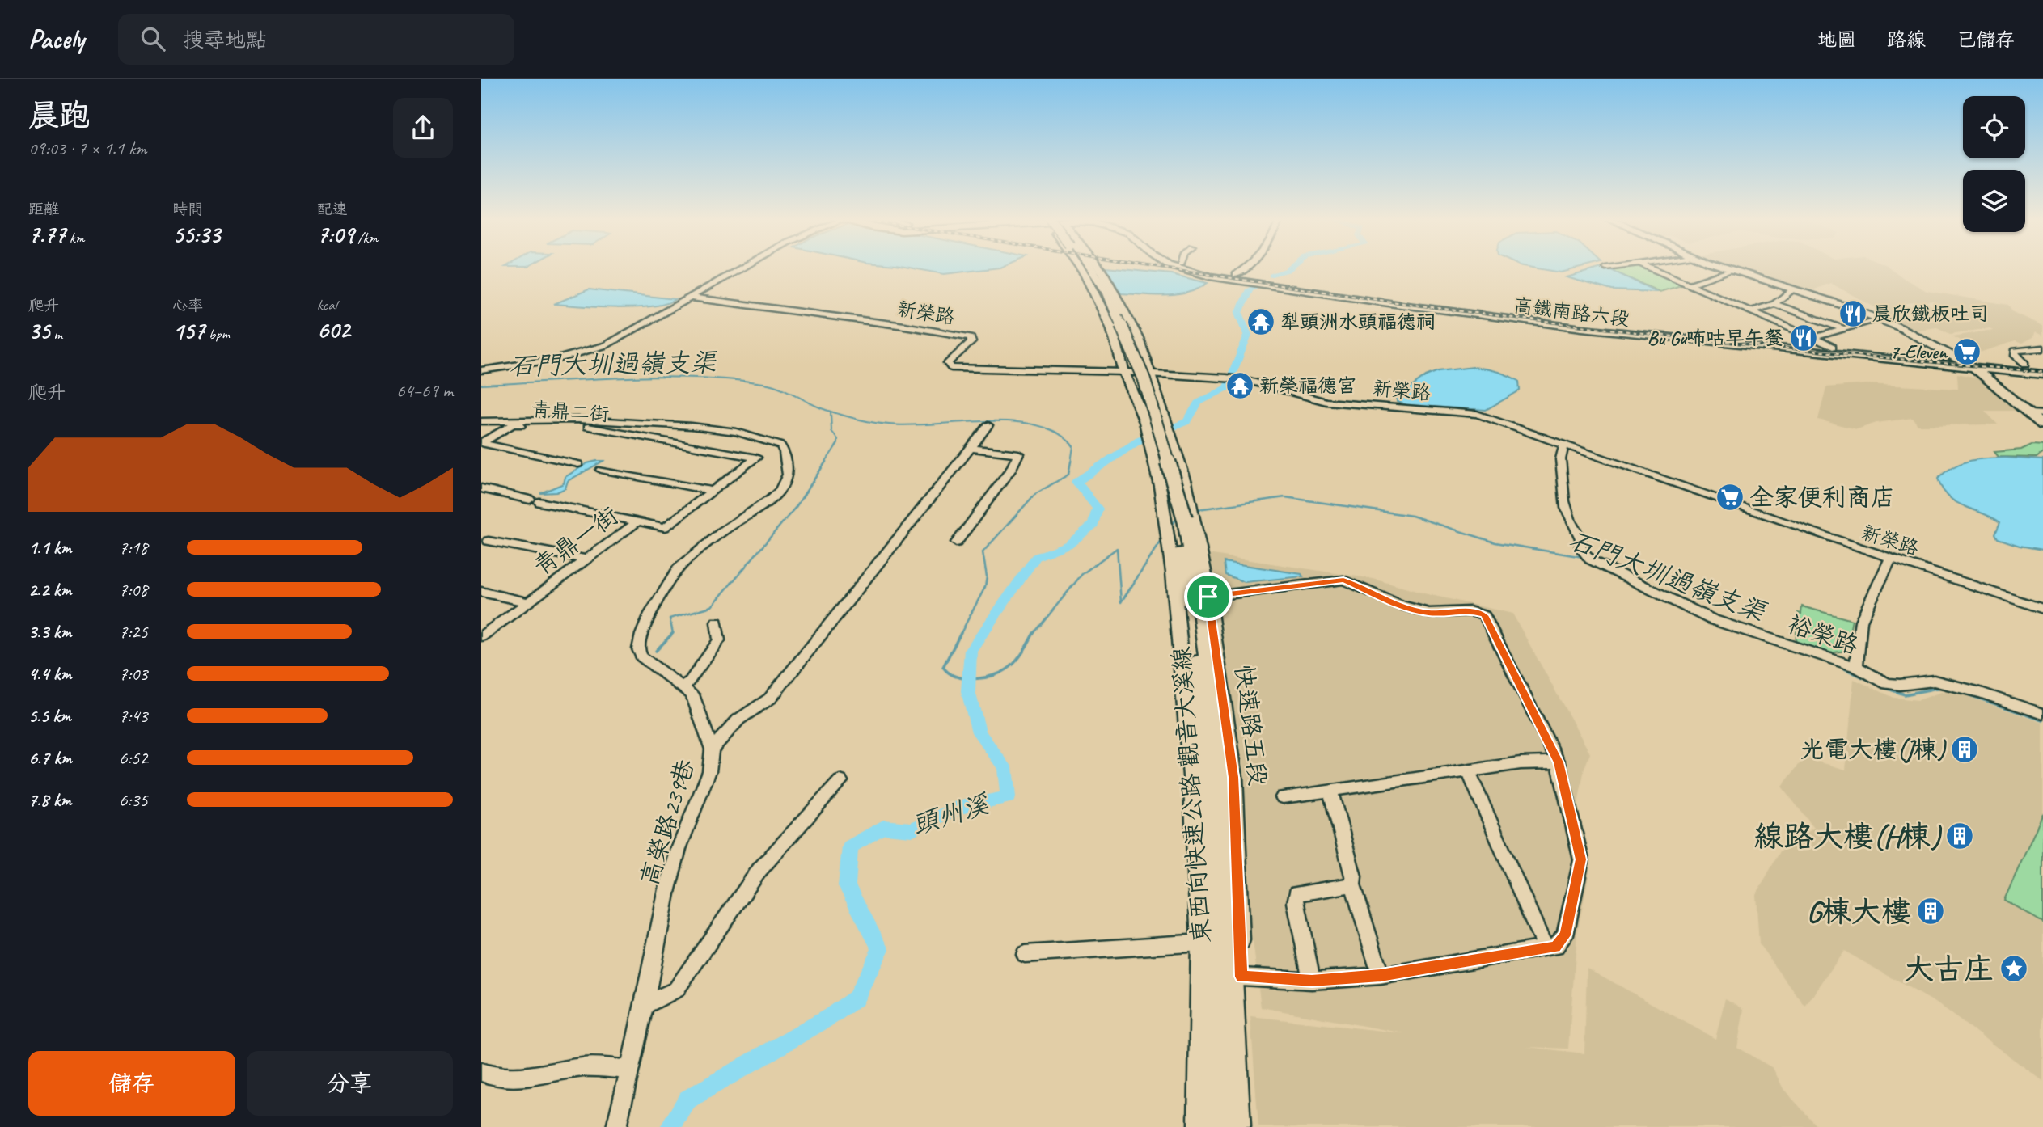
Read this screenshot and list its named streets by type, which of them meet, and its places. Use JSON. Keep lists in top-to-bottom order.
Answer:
{
  "streets": {
    "highway": ["東西向快速公路 觀音大溪線"],
    "main road": ["高鐵南路六段", "快速路五段"],
    "street": [
      "新榮路",
      "青鼎二街",
      "青鼎一街",
      "裕榮路",
      "高榮路239巷"
    ]
  },
  "crossings": [
    ["新榮路", "裕榮路"],
    ["新榮路", "快速路五段"],
    ["青鼎二街", "青鼎一街"]
  ],
  "water": ["石門大圳過嶺支渠", "頭州溪"],
  "places": {
    "restaurant": ["晨欣鐵板吐司", "Bu Gu咘咕早午餐"],
    "temple": ["犁頭洲水頭福德祠", "新榮福德宮"],
    "supermarket": ["7-Eleven", "全家便利商店"],
    "building": ["光電大樓(J棟)", "線路大樓(H棟)", "G棟大樓"],
    "place": ["大古庄"]
  },
  "page": {
    "header": "Pacely",
    "search": "搜尋地點",
    "nav": ["地圖", "路線", "已儲存"],
    "heading": ["晨跑", "09:03 · 7 × 1.1 km"],
    "stats": [
      ["距離", "7.77 km"],
      ["時間", "55:33"],
      ["配速", "7:09 /km"],
      ["爬升", "35 m"],
      ["心率", "157 bpm"],
      ["kcal", "602"]
    ],
    "chart": ["爬升", "64–69 m"],
    "list": [
      {
        "name": "1.1 km",
        "note": "7:18"
      },
      {
        "name": "2.2 km",
        "note": "7:08"
      },
      {
        "name": "3.3 km",
        "note": "7:25"
      },
      {
        "name": "4.4 km",
        "note": "7:03"
      },
      {
        "name": "5.5 km",
        "note": "7:43"
      },
      {
        "name": "6.7 km",
        "note": "6:52"
      },
      {
        "name": "7.8 km",
        "note": "6:35"
      }
    ],
    "buttons": ["儲存", "分享"]
  }
}
